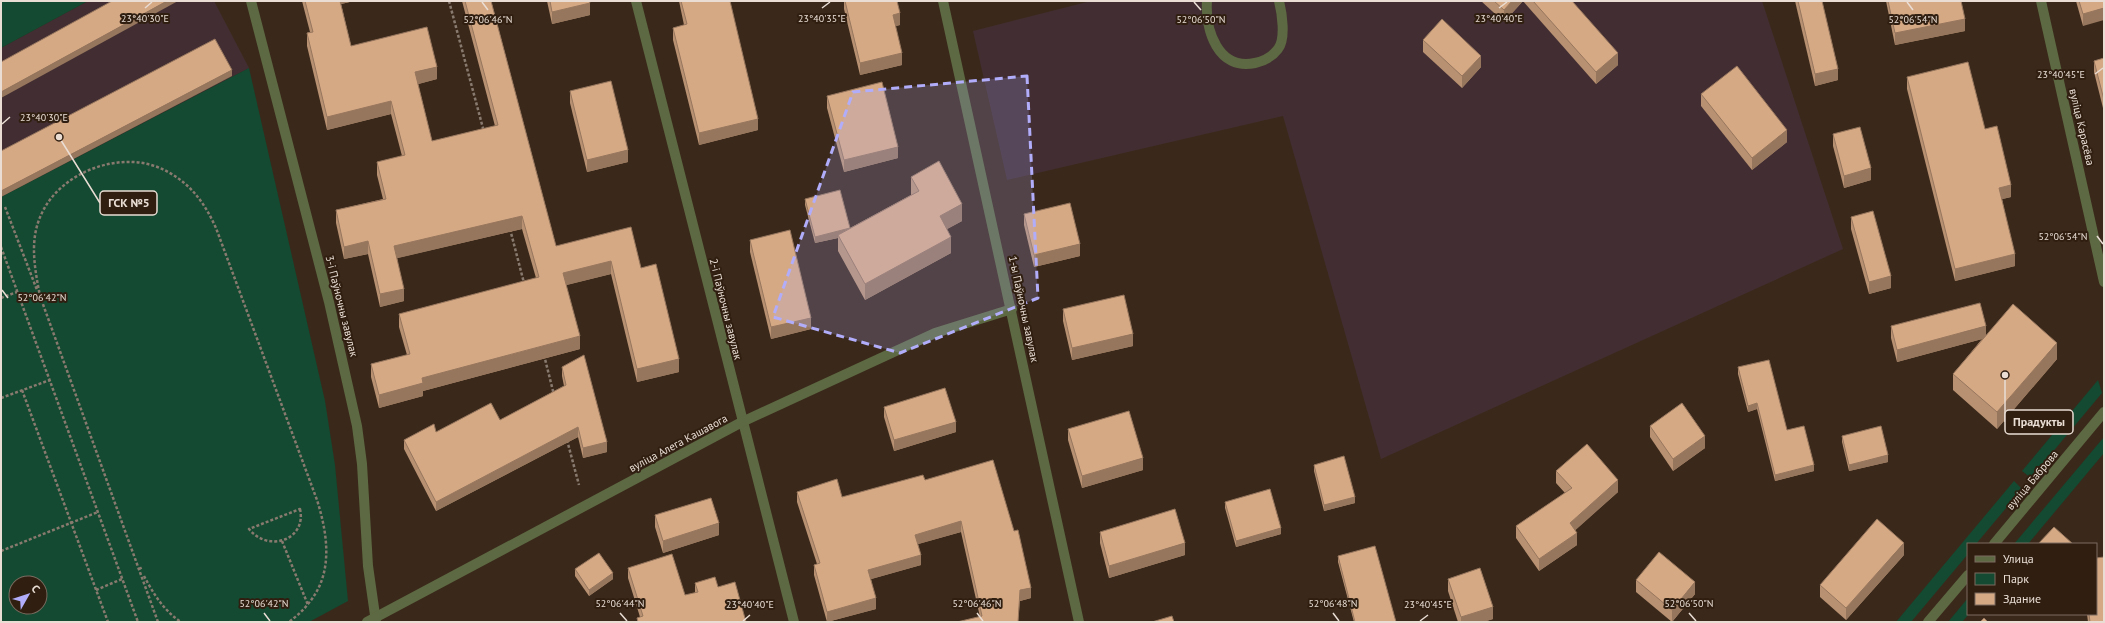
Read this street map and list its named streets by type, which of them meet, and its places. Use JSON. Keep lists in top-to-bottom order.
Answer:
{
  "streets": {
    "street": [
      "вуліца Карасёва",
      "3-і Паўночны завулак",
      "2-і Паўночны завулак",
      "1-ы Паўночны завулак",
      "вуліца Алега Кашавога",
      "вуліца Баброва"
    ]
  },
  "crossings": [
    ["3-і Паўночны завулак", "вуліца Алега Кашавога"],
    ["2-і Паўночны завулак", "вуліца Алега Кашавога"],
    ["1-ы Паўночны завулак", "вуліца Алега Кашавога"]
  ],
  "places": ["ГСК №5", "Прадукты"],
  "legend": ["Улица", "Парк", "Здание"],
  "north": "top right",
  "coordinates": [
    "23°40'35\"E",
    "23°40'30\"E",
    "23°40'40\"E",
    "52°06'46\"N",
    "52°06'54\"N",
    "52°06'50\"N",
    "23°40'45\"E",
    "52°06'42\"N",
    "52°06'44\"N",
    "52°06'48\"N"
  ]
}
